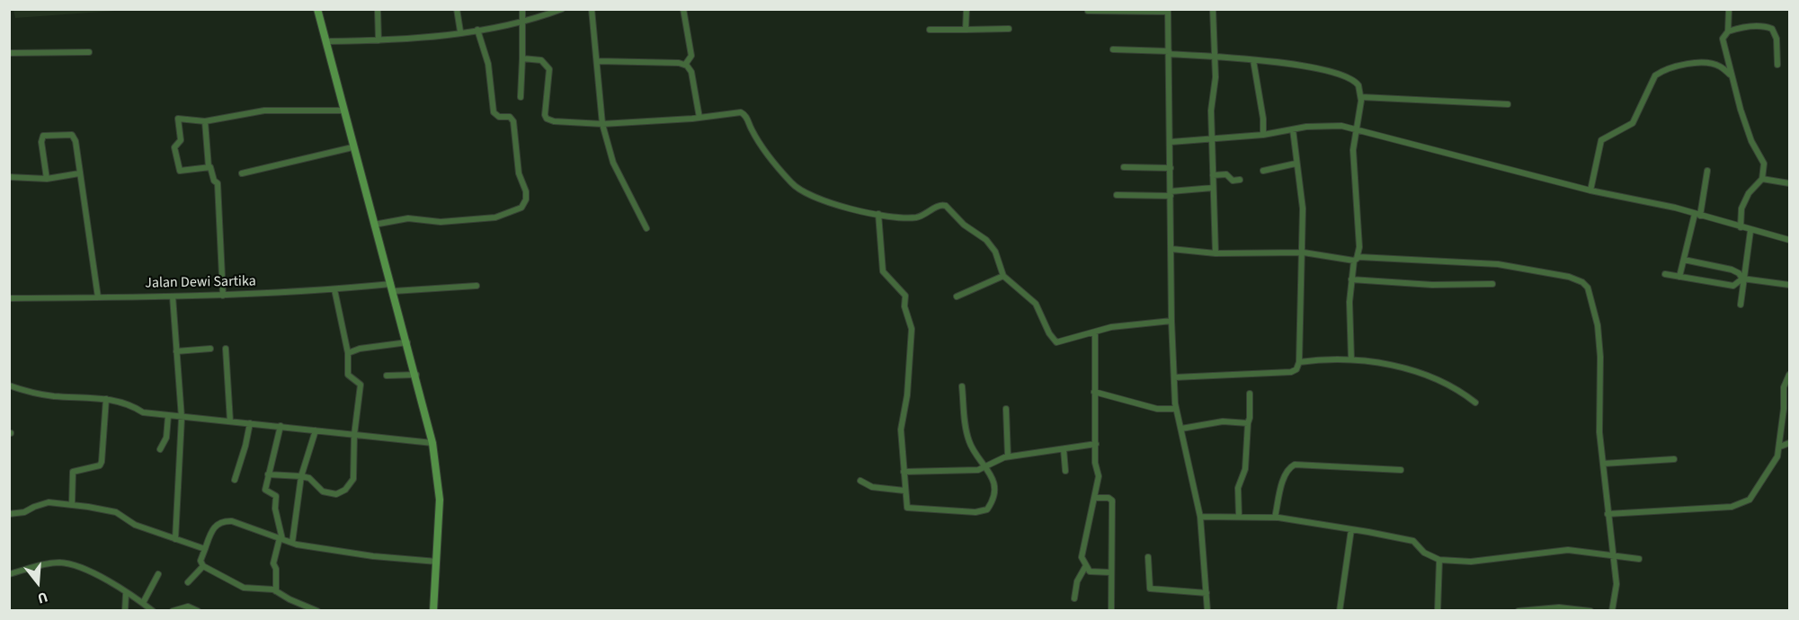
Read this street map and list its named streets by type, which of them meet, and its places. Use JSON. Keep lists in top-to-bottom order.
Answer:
{
  "streets": {
    "street": ["Jalan Dewi Sartika"]
  },
  "north": "bottom"
}
